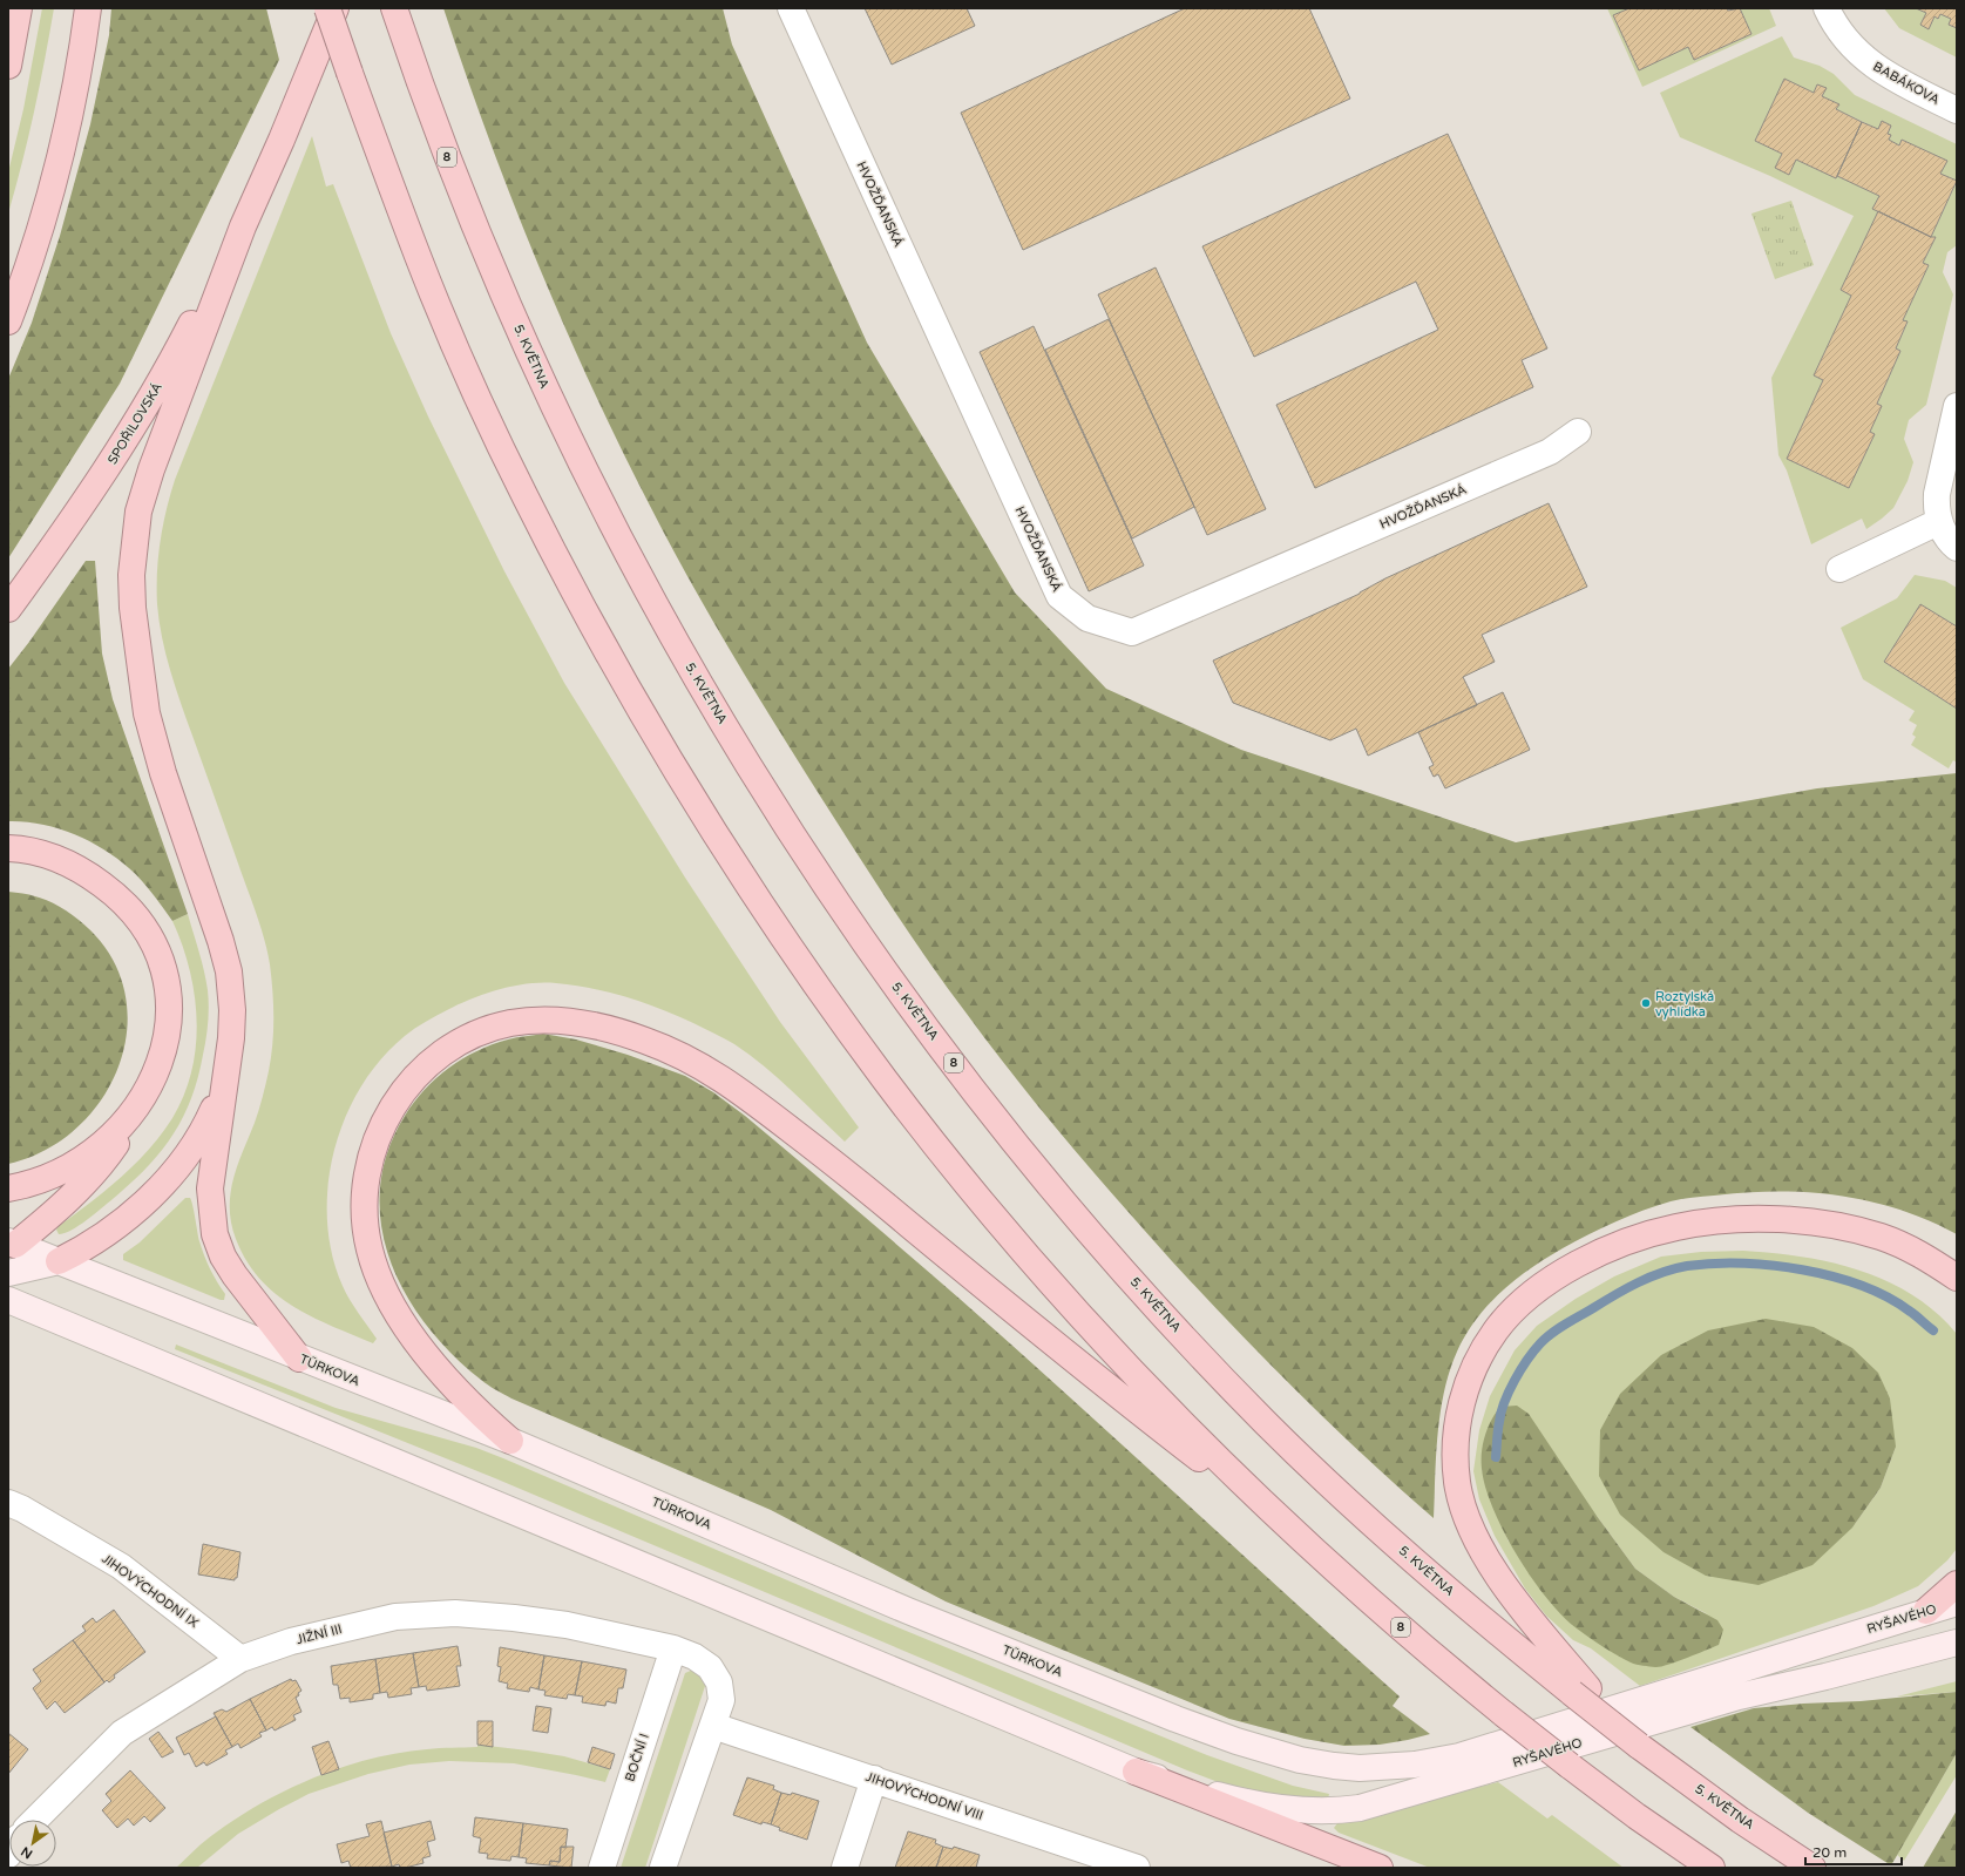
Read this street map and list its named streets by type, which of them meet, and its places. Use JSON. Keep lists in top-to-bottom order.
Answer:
{
  "streets": {
    "highway": ["8", "5. KVĚTNA", "SPOŘILOVSKÁ"],
    "main road": ["TÜRKOVA", "RYŠAVÉHO"],
    "street": [
      "BABÁKOVA",
      "HVOŽĎANSKÁ",
      "JIHOVÝCHODNÍ IX",
      "JIŽNÍ III",
      "BOČNÍ I",
      "JIHOVÝCHODNÍ VIII"
    ]
  },
  "crossings": [
    ["TÜRKOVA", "RYŠAVÉHO"],
    ["JIHOVÝCHODNÍ IX", "JIŽNÍ III"],
    ["JIŽNÍ III", "BOČNÍ I"],
    ["JIŽNÍ III", "JIHOVÝCHODNÍ VIII"]
  ],
  "places": ["Roztylská vyhlídka"],
  "scale_bar": "20 m",
  "north": "bottom left"
}
